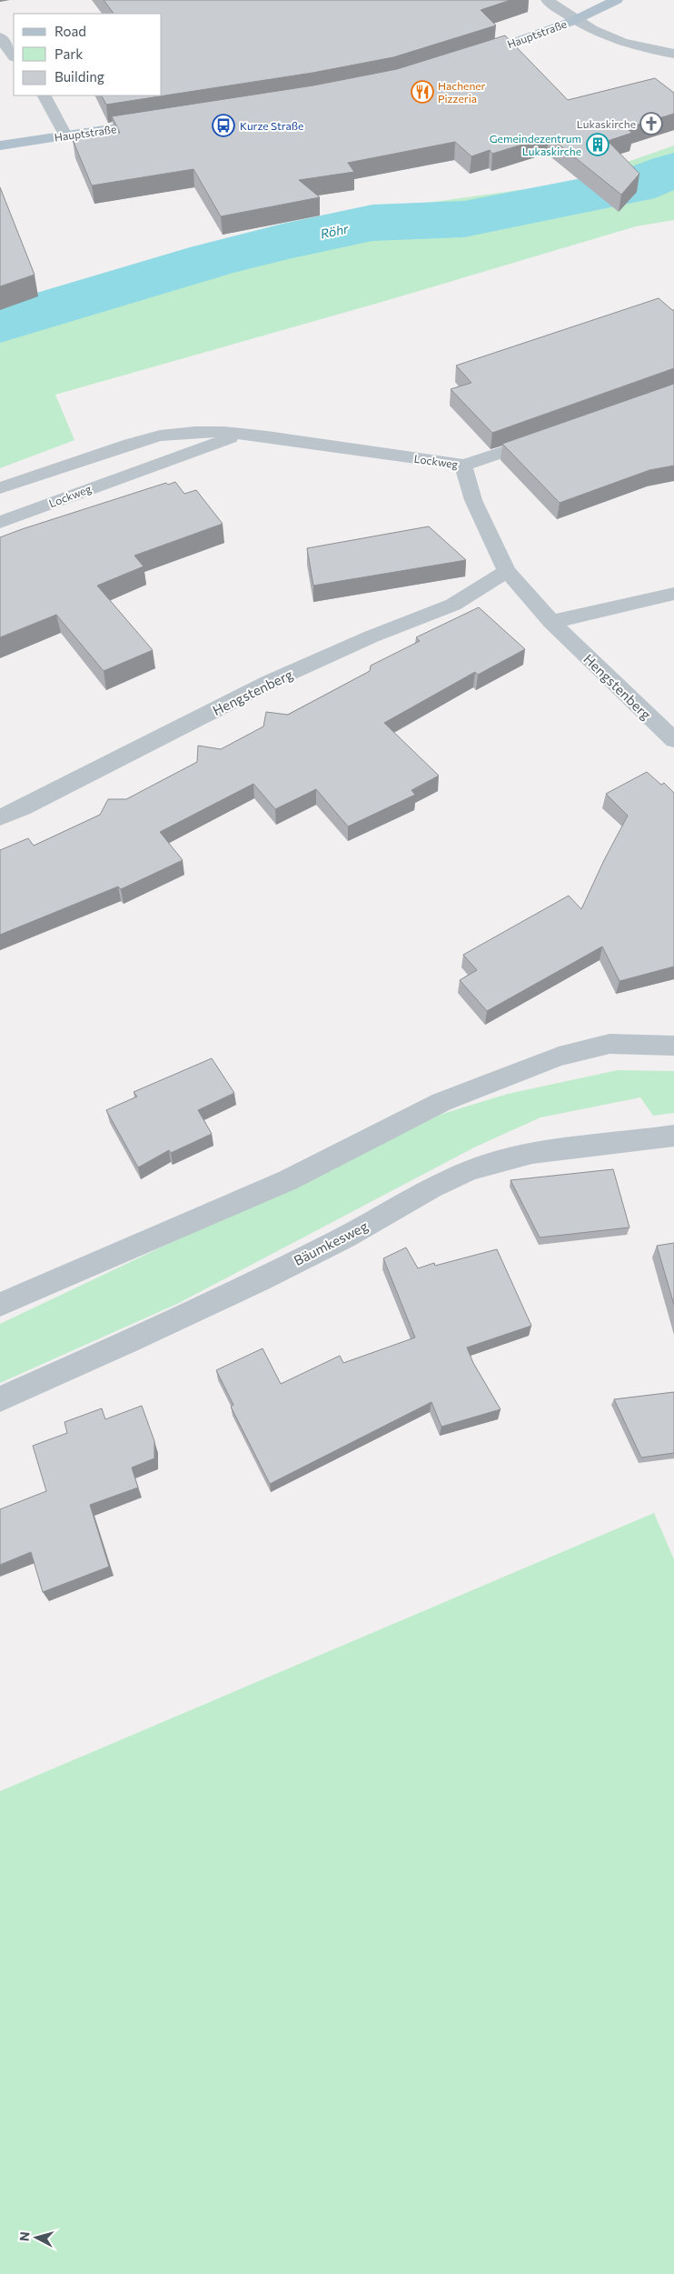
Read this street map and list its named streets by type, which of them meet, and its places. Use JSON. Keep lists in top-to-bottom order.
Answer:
{
  "streets": {
    "main road": ["Hauptstraße"],
    "street": ["Lockweg", "Hengstenberg", "Bäumkesweg"]
  },
  "crossings": [
    ["Lockweg", "Hengstenberg"]
  ],
  "water": ["Röhr"],
  "places": {
    "restaurant": ["Hachener Pizzeria"],
    "church": ["Lukaskirche"],
    "bus stop": ["Kurze Straße"],
    "building": ["Gemeindezentrum Lukaskirche"]
  },
  "legend": ["Road", "Park", "Building"],
  "north": "left"
}
